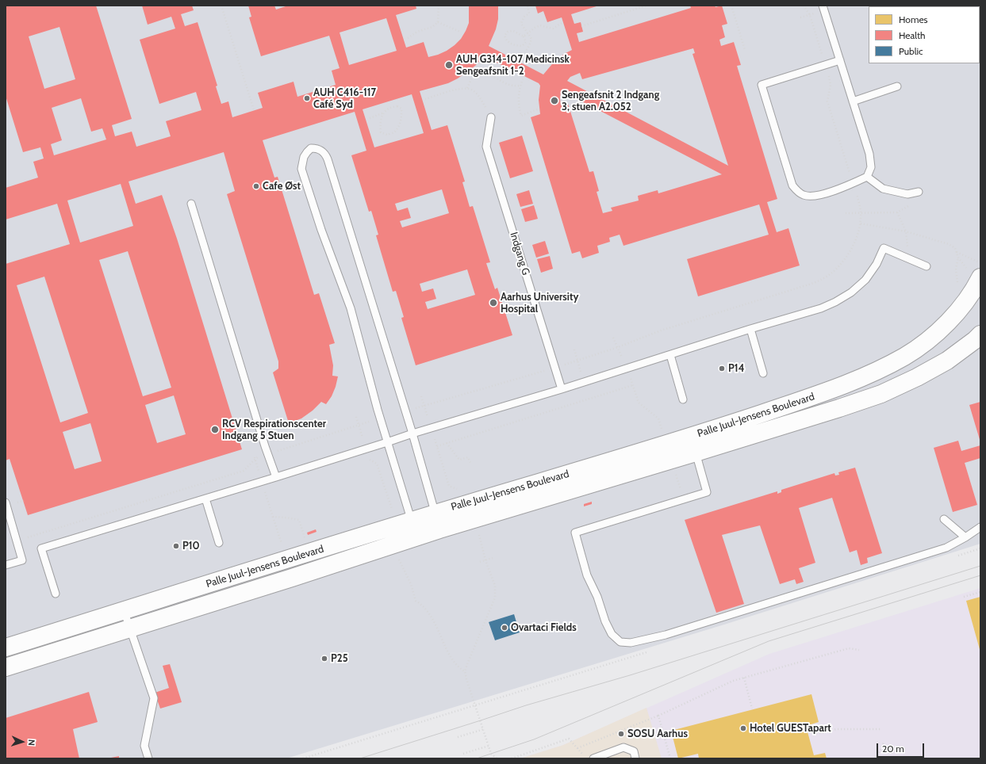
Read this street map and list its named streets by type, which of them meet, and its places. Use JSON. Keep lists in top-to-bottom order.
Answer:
{
  "streets": {
    "street": ["Palle Juul-Jensens Boulevard"],
    "lane": ["Indgang G"]
  },
  "places": [
    "AUH G314-107 Medicinsk Sengeafsnit 1-2",
    "AUH C416-117 Café Syd",
    "Sengeafsnit 2 Indgang 3, stuen A2.052",
    "Cafe Øst",
    "Aarhus University Hospital",
    "P14",
    "RCV Respirationscenter Indgang 5 Stuen",
    "P10",
    "Ovartaci Fields",
    "P25",
    "Hotel GUESTapart",
    "SOSU Aarhus"
  ],
  "legend": ["Homes", "Health", "Public"],
  "scale_bar": "20 m",
  "north": "right"
}
